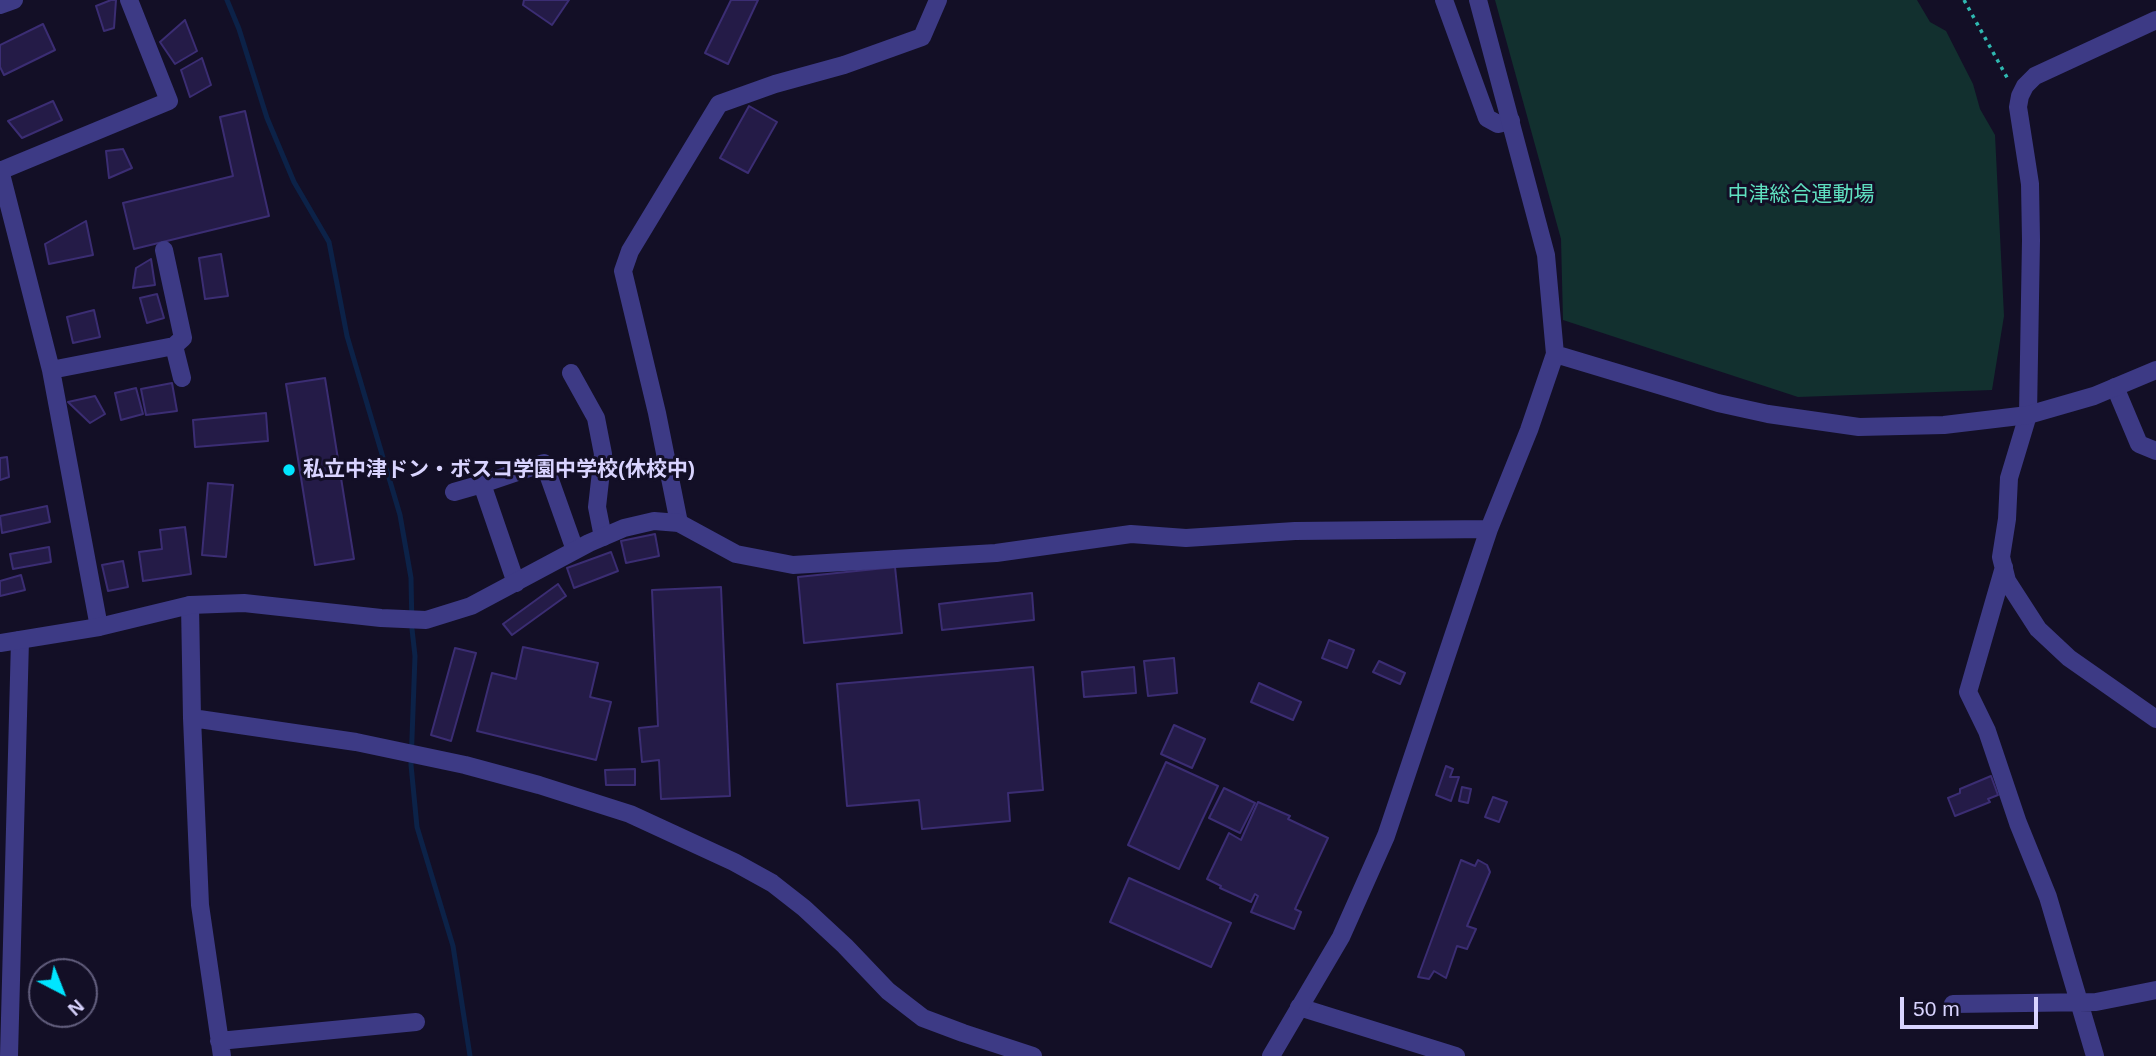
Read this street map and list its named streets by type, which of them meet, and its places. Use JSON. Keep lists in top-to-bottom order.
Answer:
{
  "parks": ["中津総合運動場"],
  "places": ["私立中津ドン・ボスコ学園中学校(休校中)"],
  "scale_bar": "50 m",
  "north": "bottom right"
}
